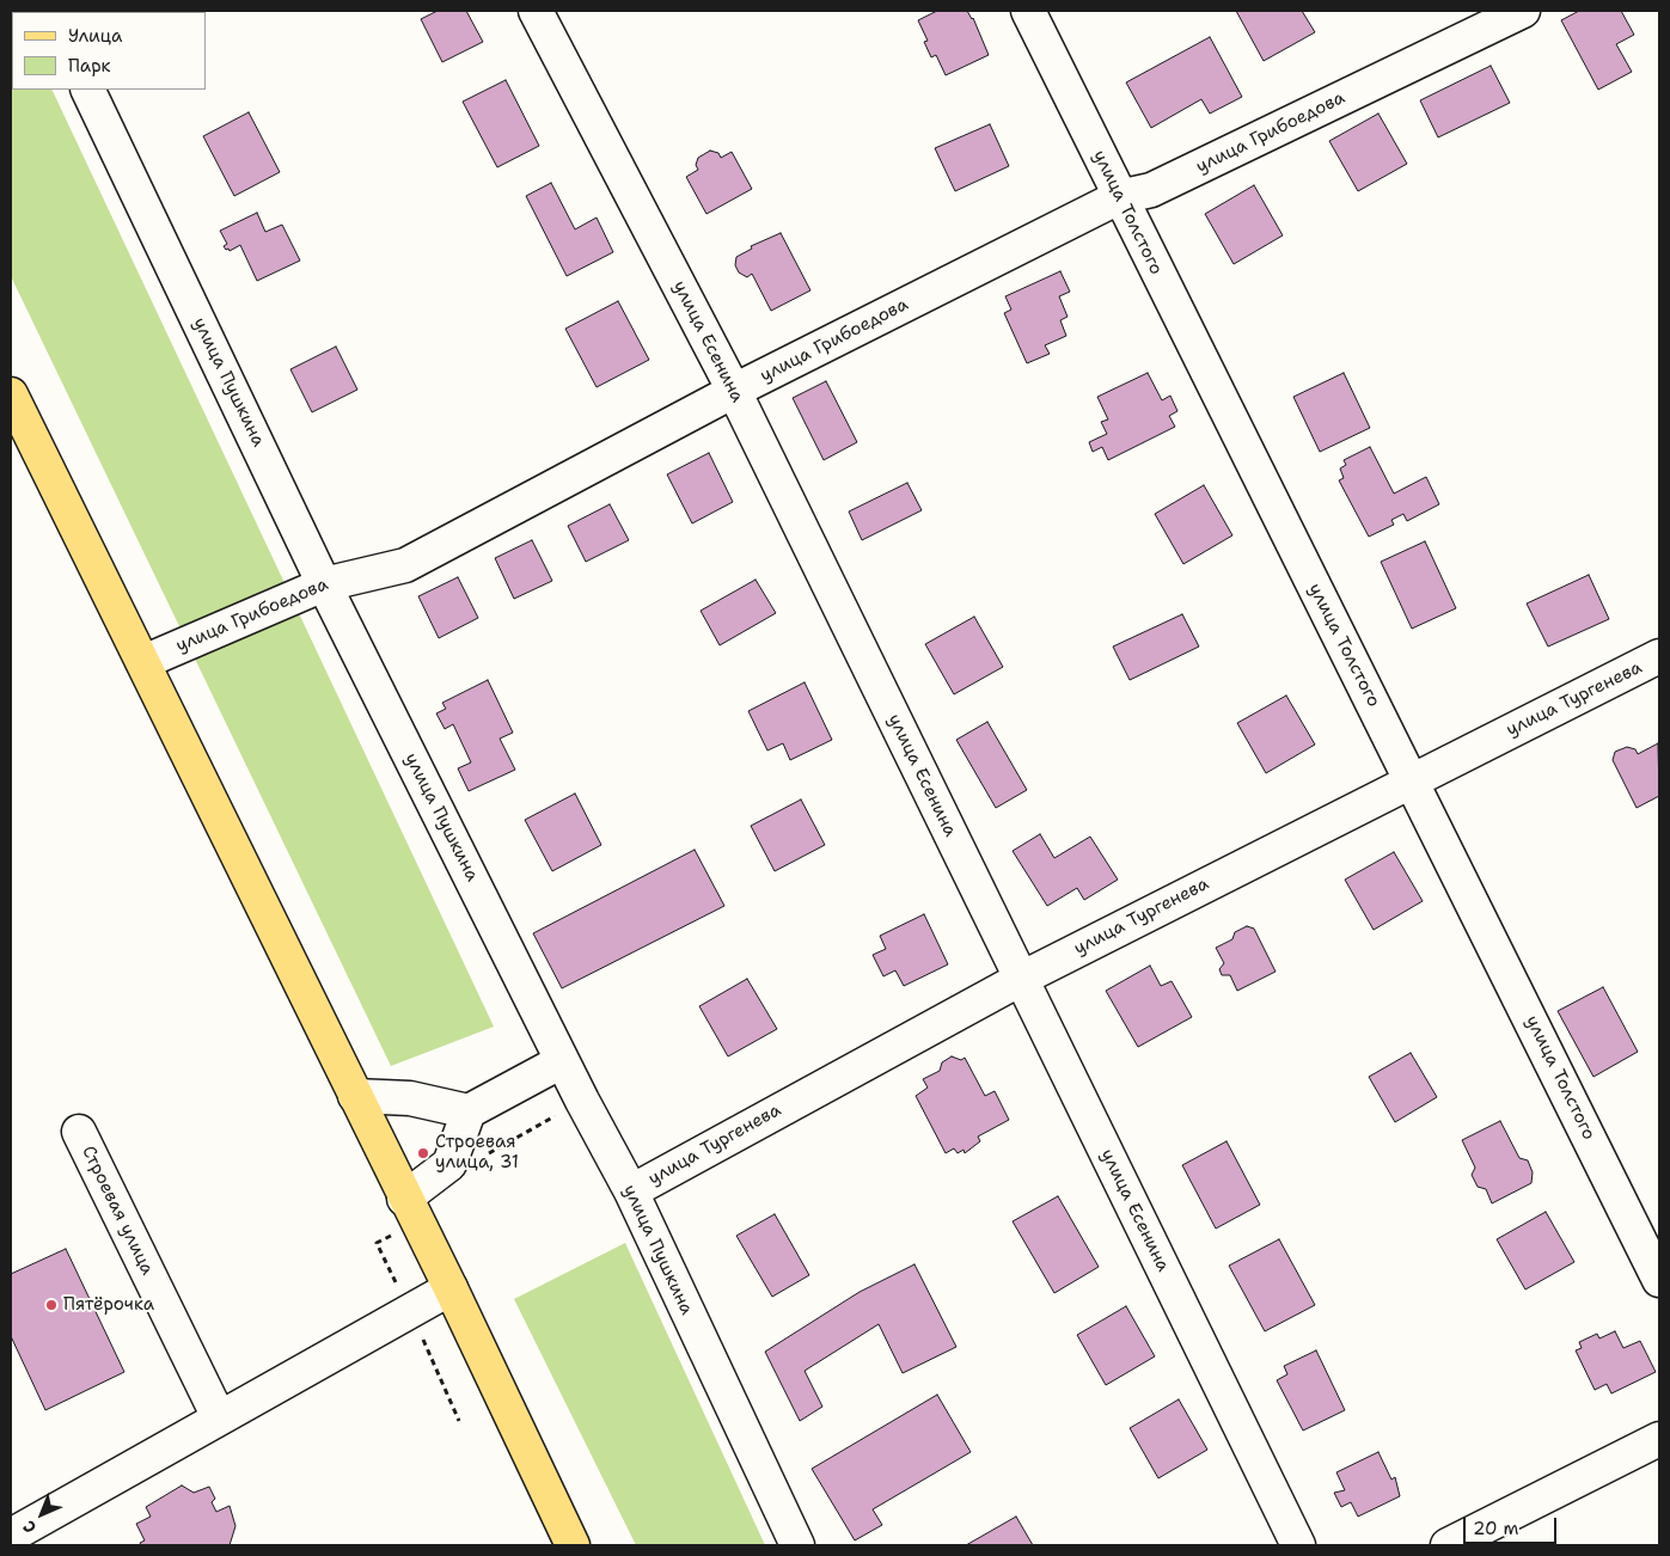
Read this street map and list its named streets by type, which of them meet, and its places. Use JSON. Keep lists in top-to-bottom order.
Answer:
{
  "streets": {
    "street": [
      "улица Грибоедова",
      "улица Толстого",
      "улица Есенина",
      "улица Пушкина",
      "улица Тургенева",
      "Строевая улица"
    ]
  },
  "crossings": [
    ["улица Грибоедова", "улица Толстого"],
    ["улица Грибоедова", "улица Есенина"],
    ["улица Грибоедова", "улица Пушкина"],
    ["улица Толстого", "улица Тургенева"],
    ["улица Есенина", "улица Тургенева"],
    ["улица Пушкина", "улица Тургенева"]
  ],
  "places": ["Строевая улица, 31", "Пятёрочка"],
  "legend": ["Улица", "Парк"],
  "scale_bar": "20 m",
  "north": "bottom left"
}
